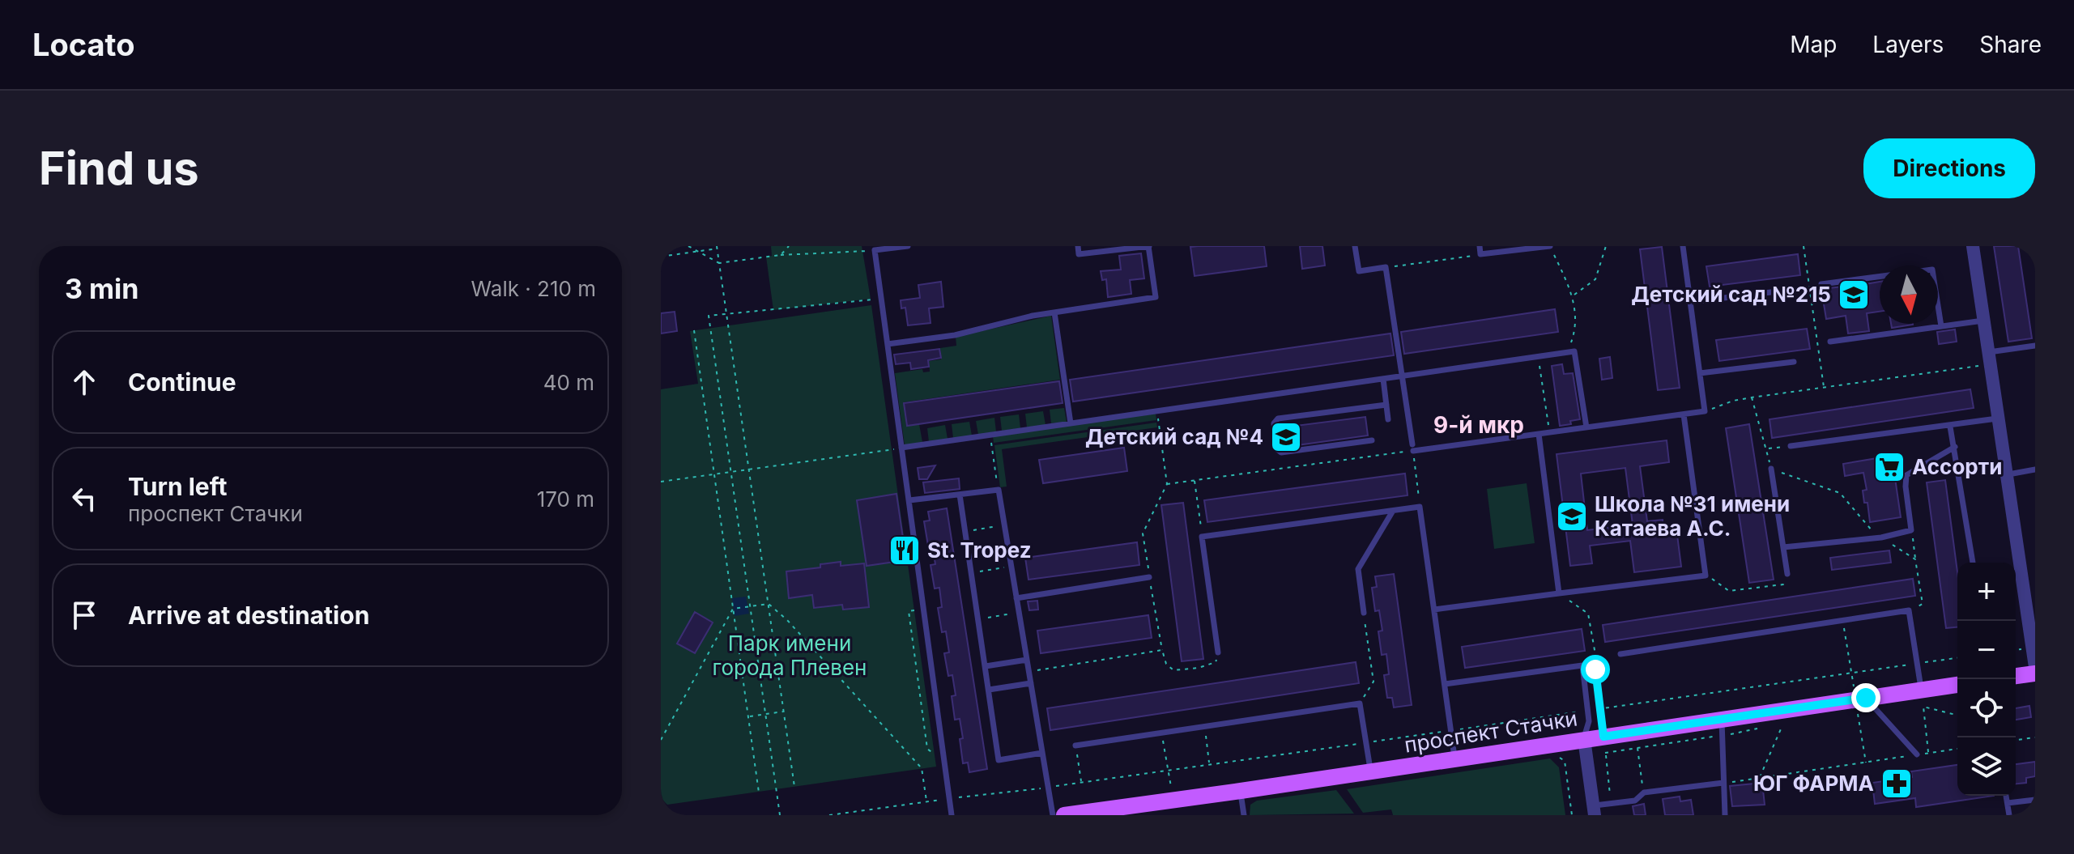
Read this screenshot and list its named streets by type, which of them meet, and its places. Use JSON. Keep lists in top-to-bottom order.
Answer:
{
  "streets": {
    "main road": ["проспект Стачки"]
  },
  "districts": ["9-й мкр"],
  "parks": ["Парк имени города Плевен"],
  "places": {
    "school or university": ["Детский сад №215", "Детский сад №4", "Школа №31 имени Катаева А.С."],
    "supermarket": ["Ассорти"],
    "restaurant": ["St. Tropez"],
    "pharmacy": ["ЮГ ФАРМА"]
  },
  "north": "bottom",
  "page": {
    "header": "Locato",
    "nav": ["Map", "Layers", "Share"],
    "buttons": "Directions",
    "title": "Find us",
    "heading": ["3 min", "Walk · 210 m"],
    "list": [
      ["Continue", "40 m"],
      ["Turn left", "проспект Стачки", "170 m"],
      "Arrive at destination"
    ],
    "map_buttons": ["+", "−"]
  }
}
